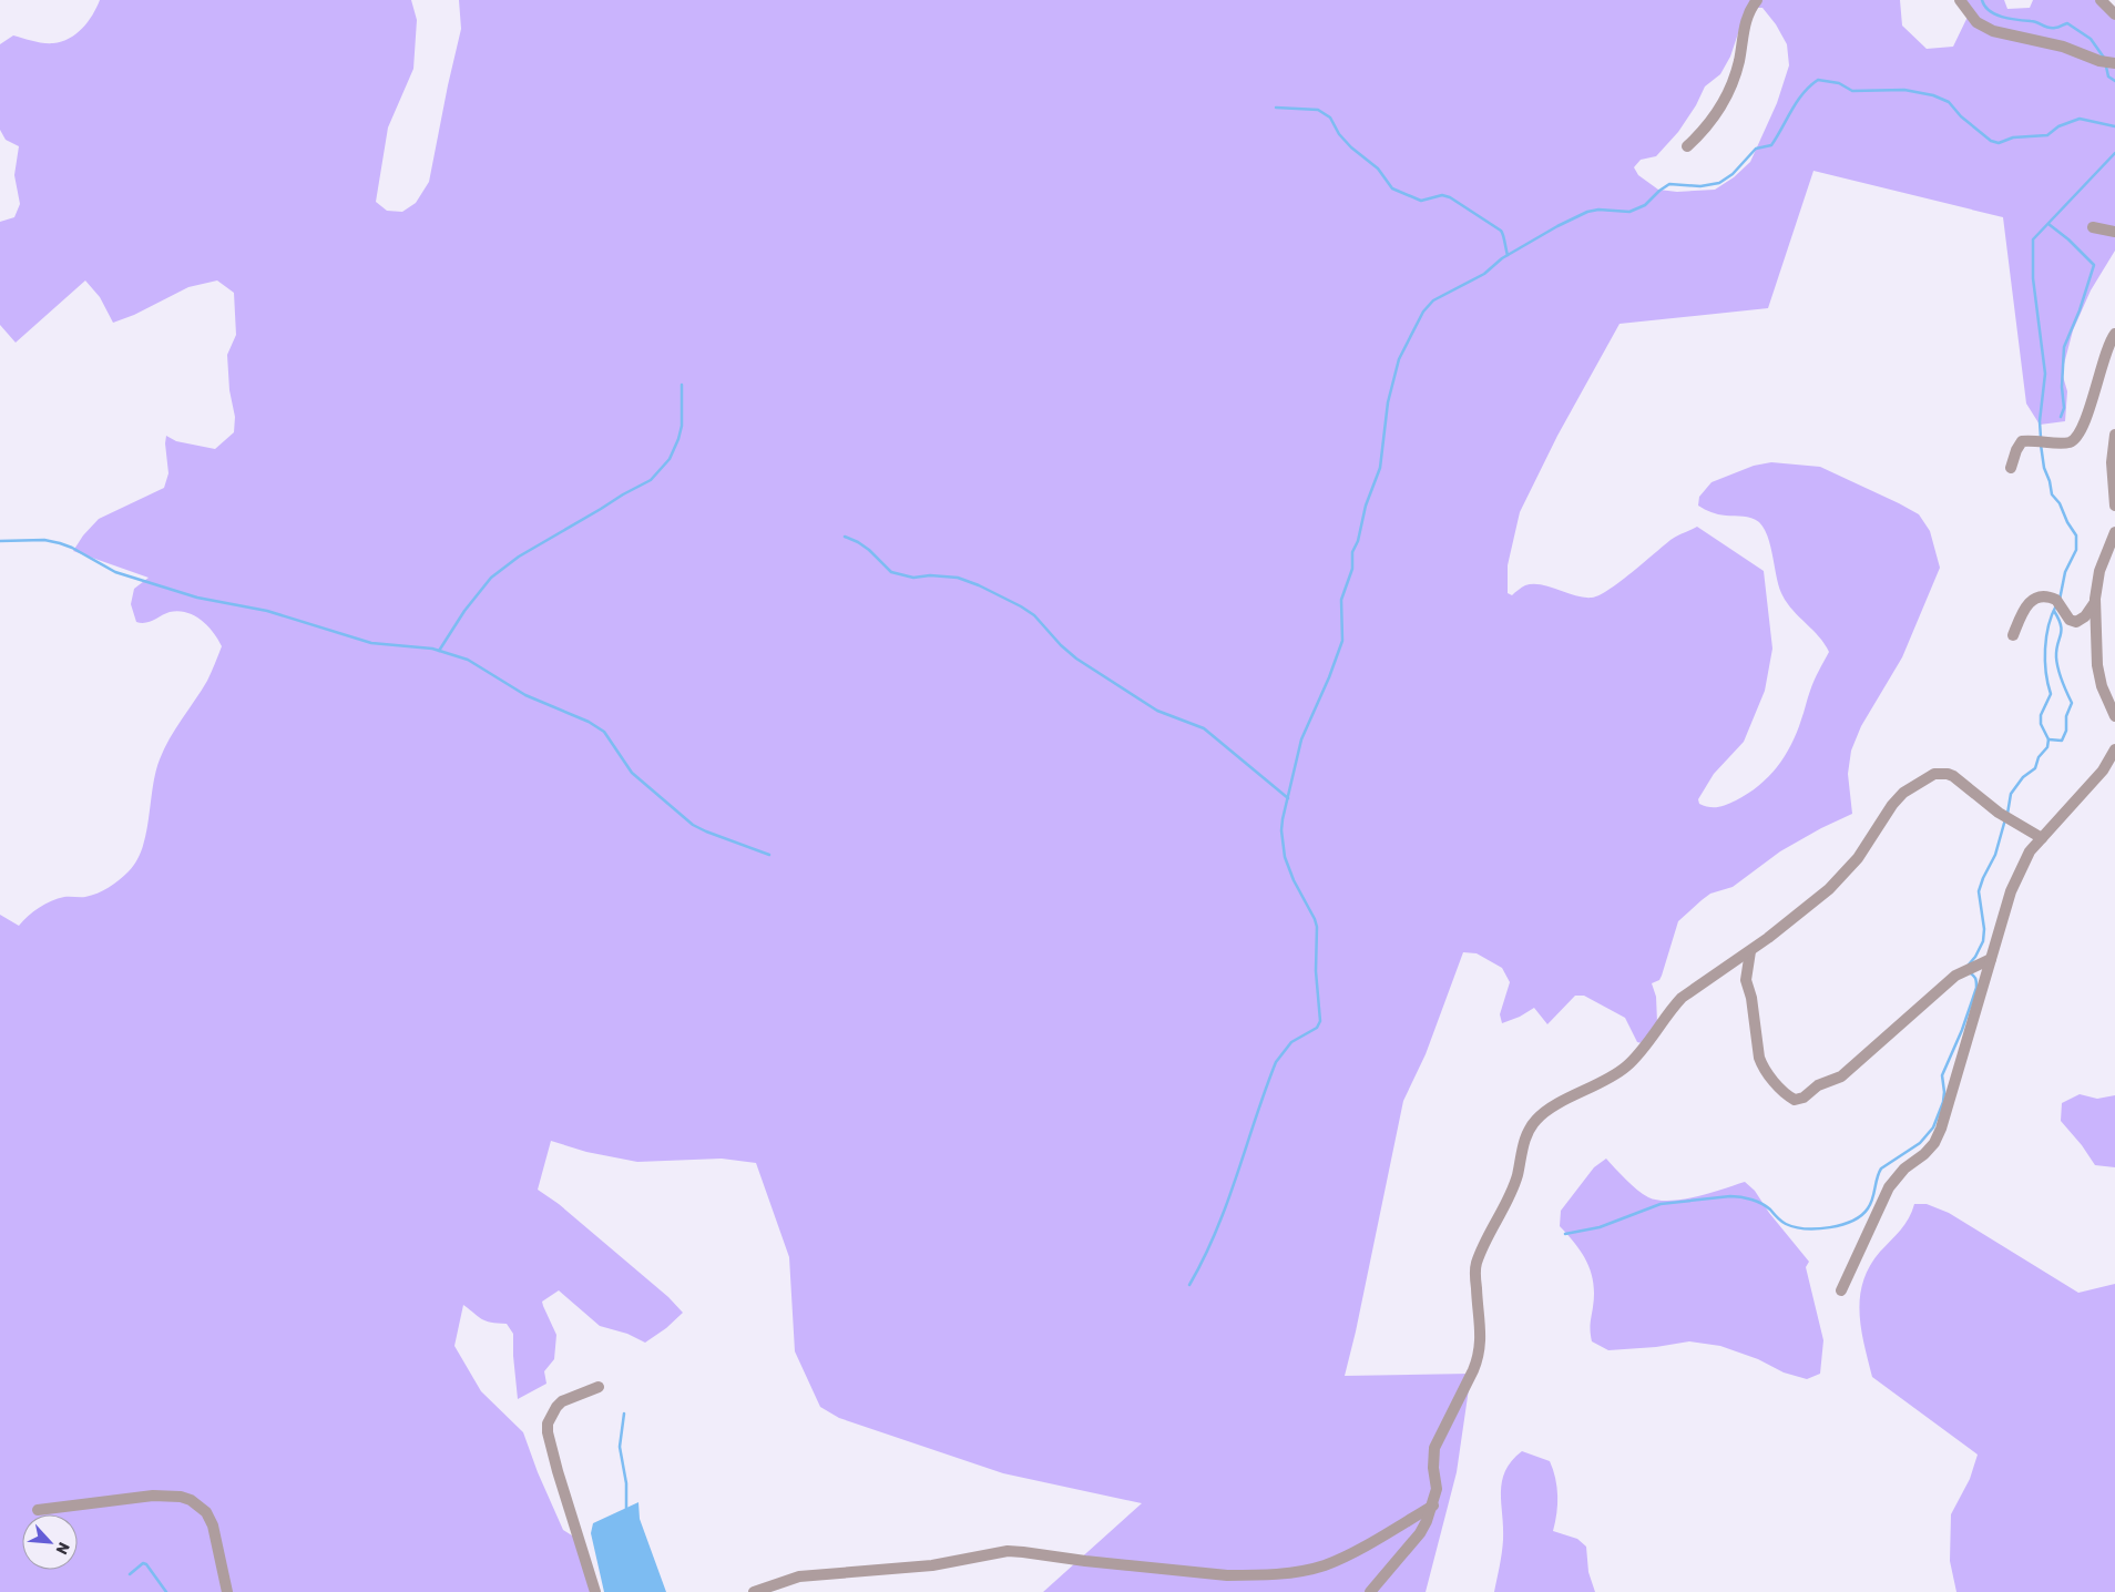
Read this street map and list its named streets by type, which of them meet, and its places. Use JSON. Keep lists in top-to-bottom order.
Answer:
{
  "north": "bottom right"
}
